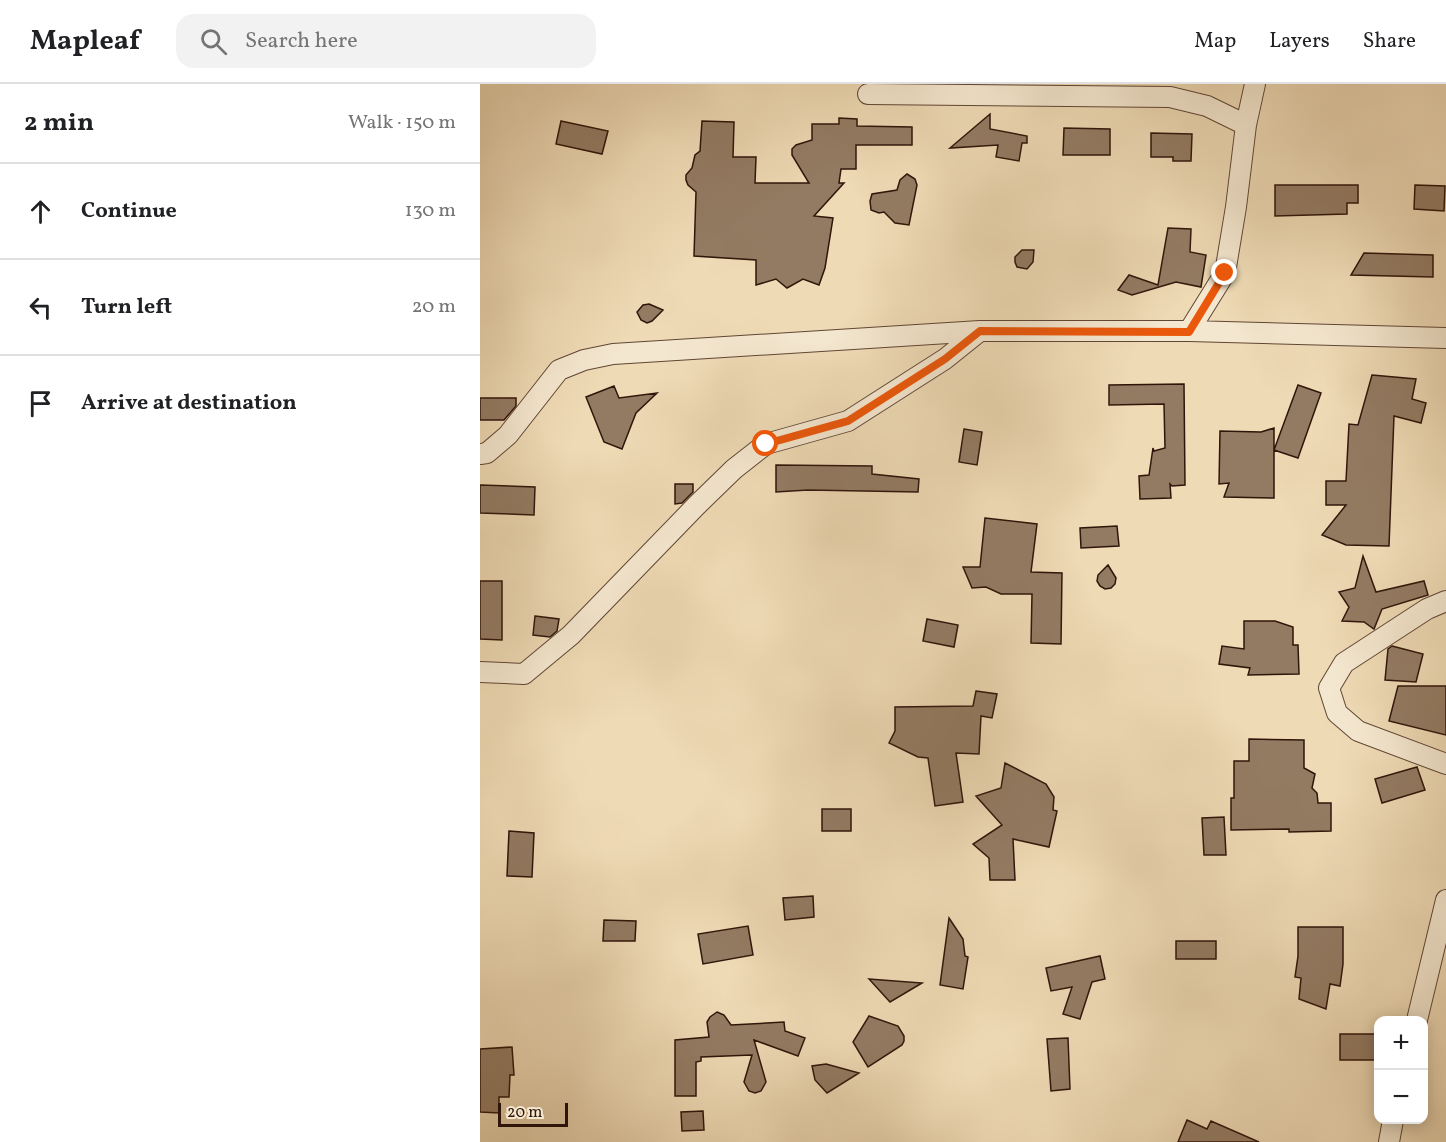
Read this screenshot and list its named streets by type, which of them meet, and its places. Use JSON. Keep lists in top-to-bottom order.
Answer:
{
  "scale_bar": "20 m",
  "page": {
    "header": "Mapleaf",
    "search": "Search here",
    "nav": ["Map", "Layers", "Share"],
    "heading": ["2 min", "Walk · 150 m"],
    "list": [
      ["Continue", "130 m"],
      ["Turn left", "20 m"],
      "Arrive at destination"
    ],
    "map_buttons": ["+", "−"],
    "scale": "20 m"
  }
}
